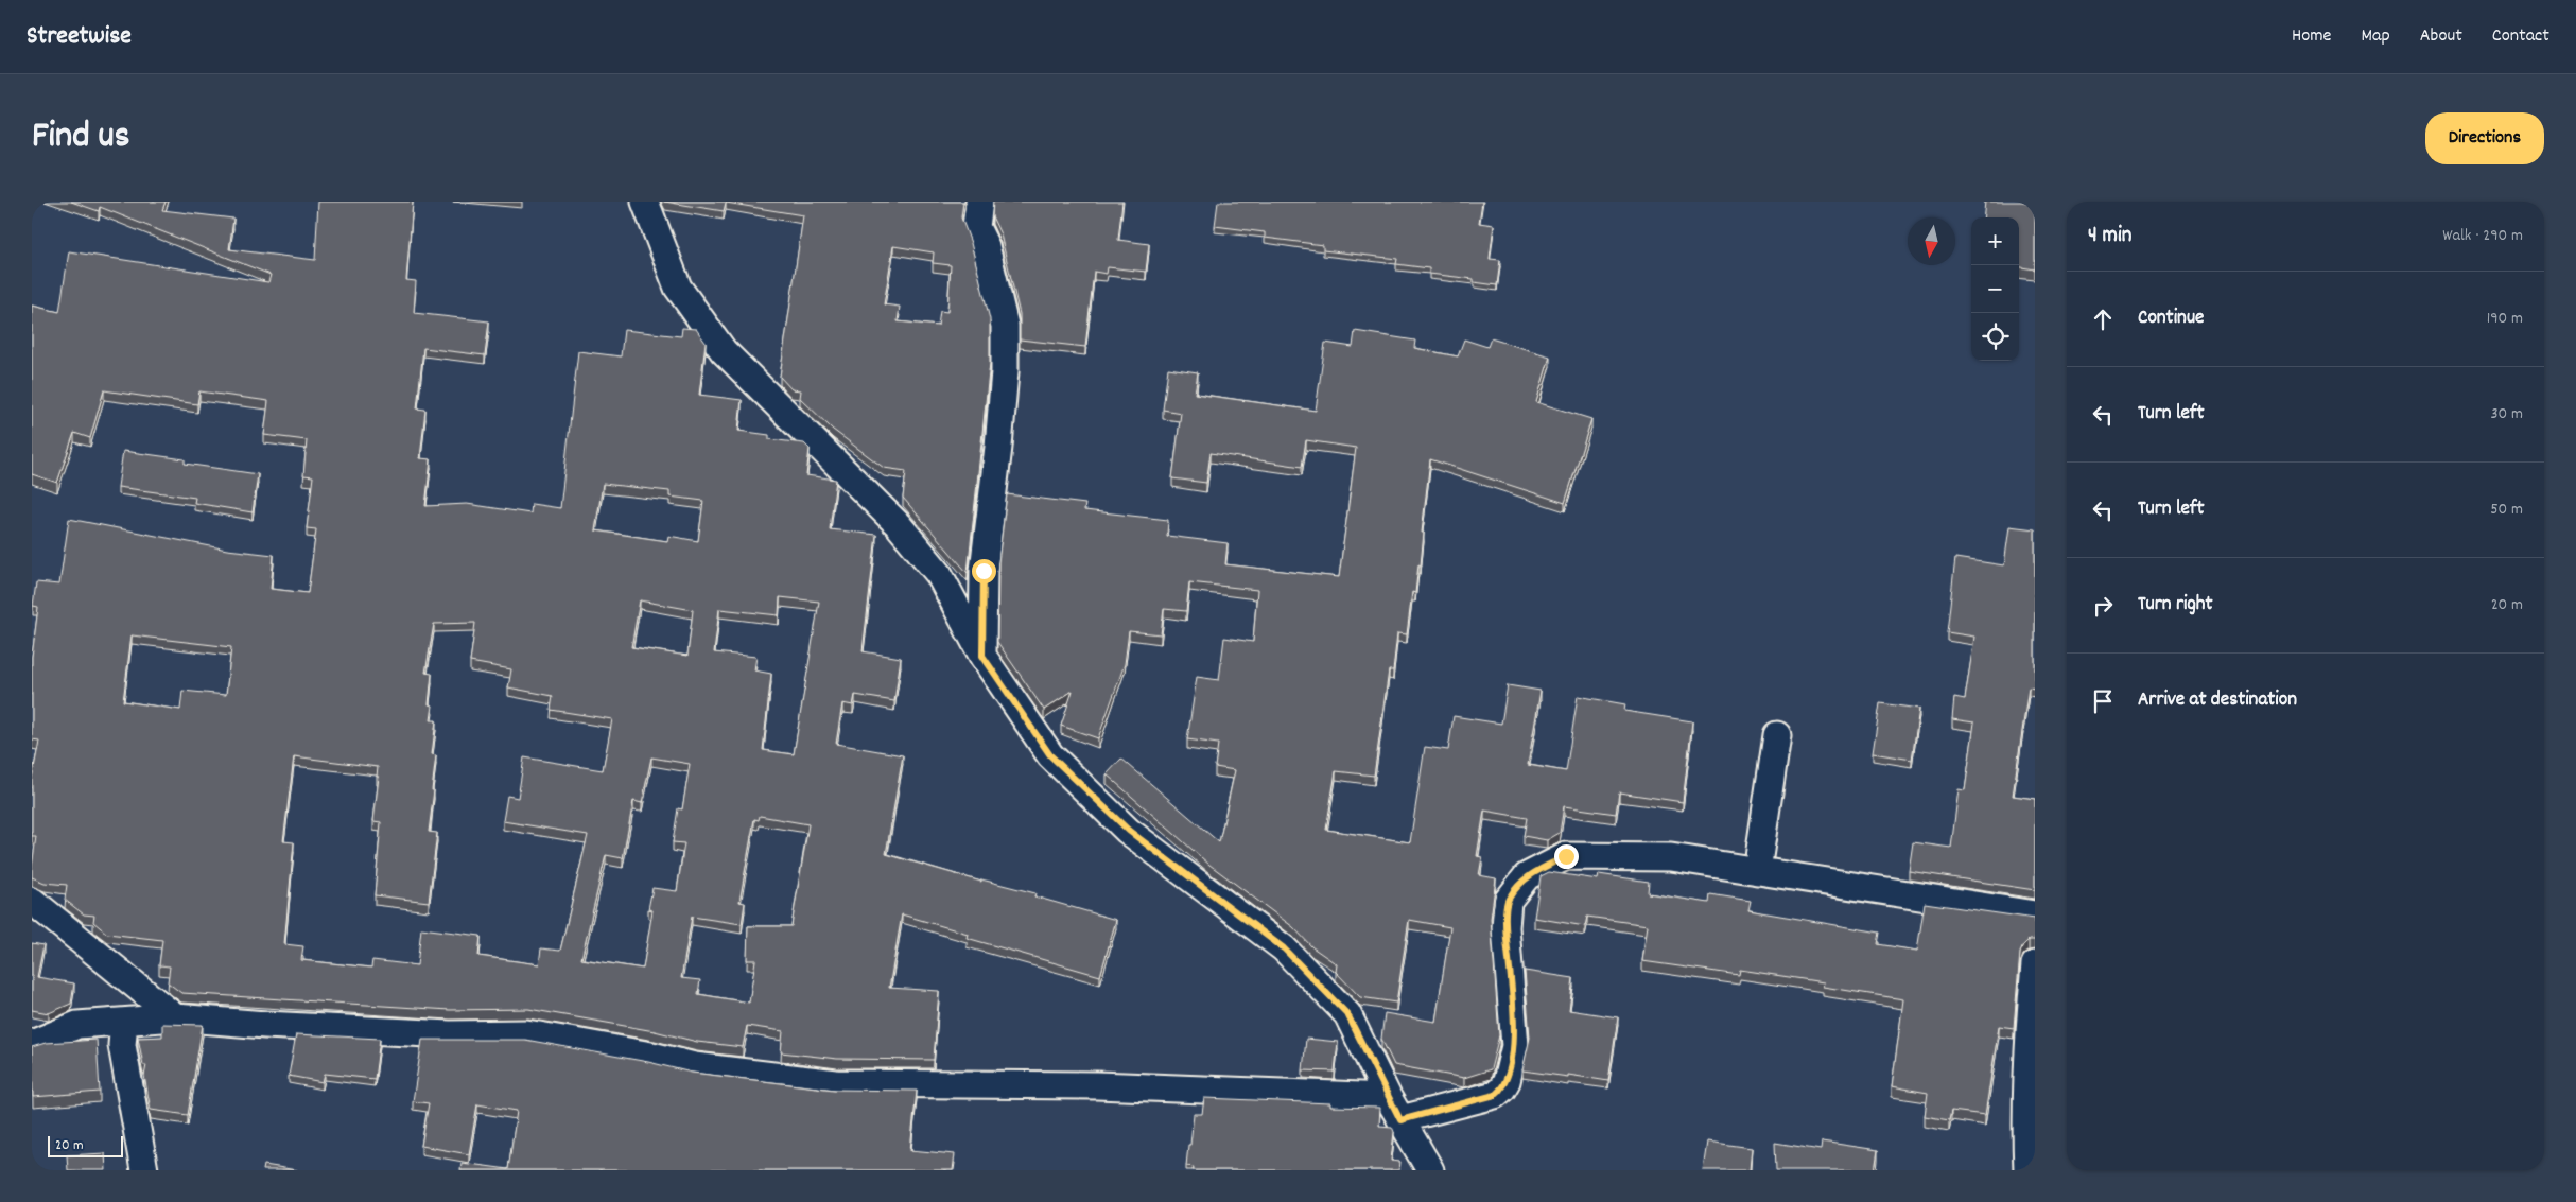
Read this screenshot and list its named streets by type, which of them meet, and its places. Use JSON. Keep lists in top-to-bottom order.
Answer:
{
  "scale_bar": "20 m",
  "north": "bottom",
  "page": {
    "header": "Streetwise",
    "nav": [
      "Home",
      "Map",
      "About",
      "Contact"
    ],
    "title": "Find us",
    "buttons": "Directions",
    "heading": ["4 min", "Walk · 290 m"],
    "map_buttons": ["+", "−"],
    "list": [
      ["Continue", "190 m"],
      ["Turn left", "30 m"],
      ["Turn left", "50 m"],
      ["Turn right", "20 m"],
      "Arrive at destination"
    ],
    "scale": "20 m"
  }
}
